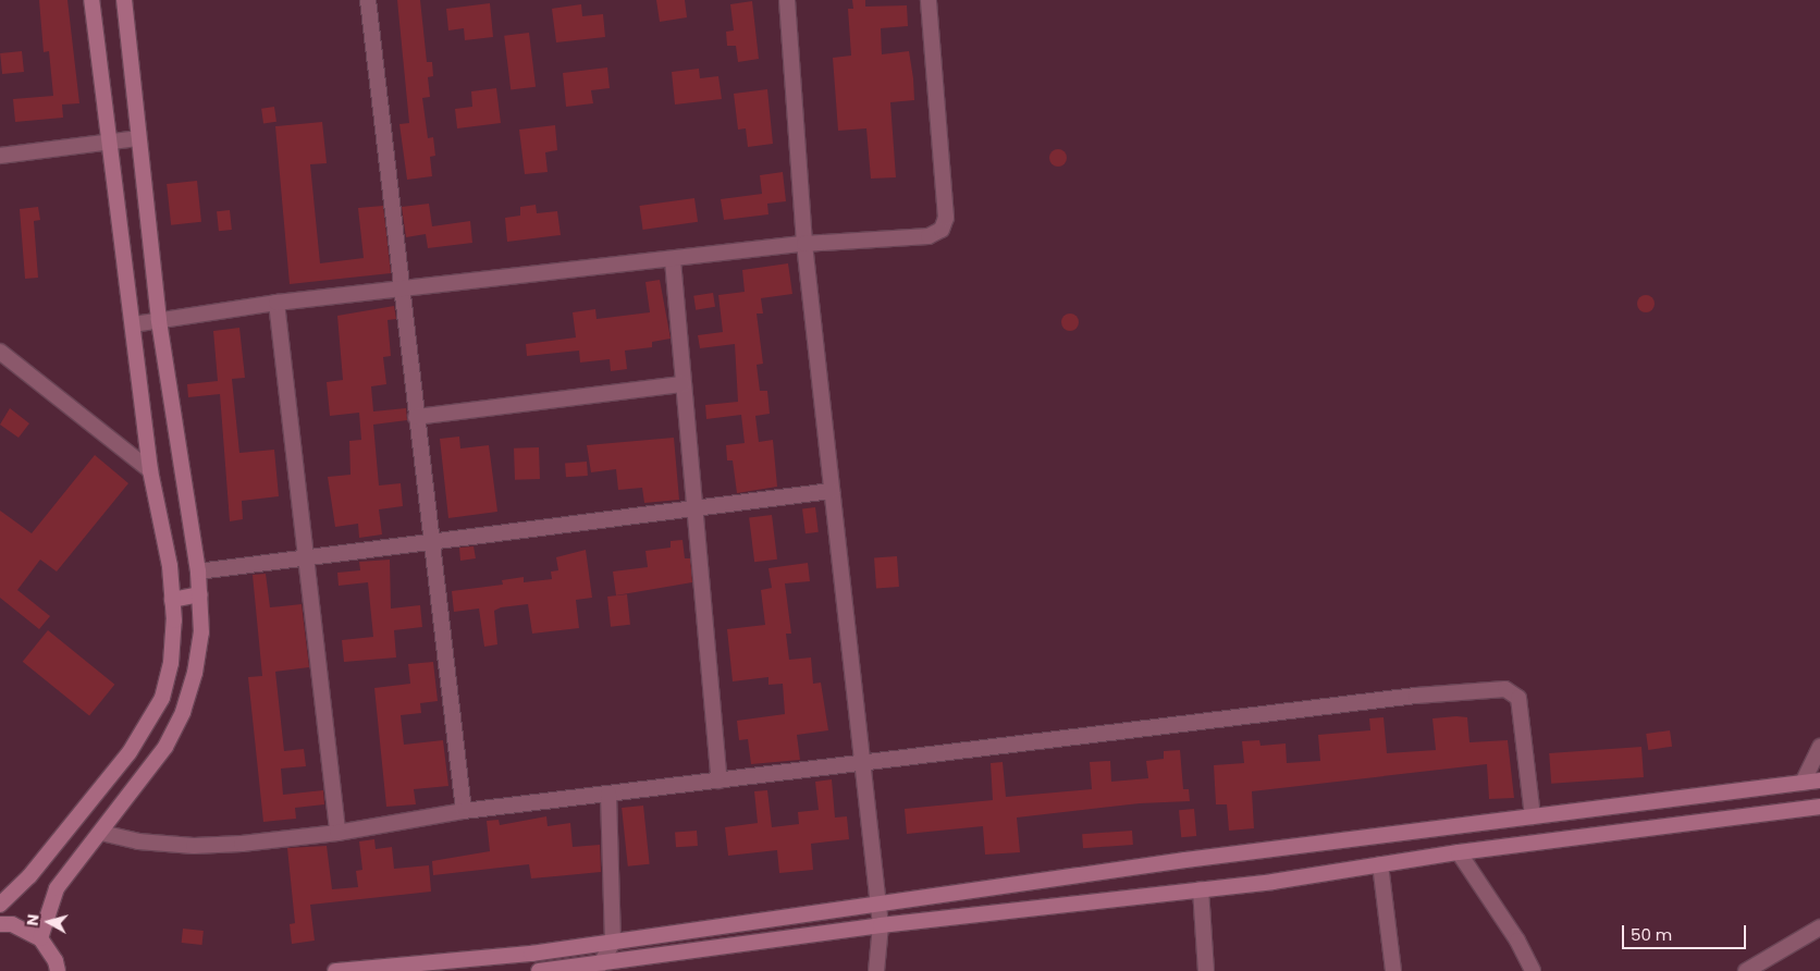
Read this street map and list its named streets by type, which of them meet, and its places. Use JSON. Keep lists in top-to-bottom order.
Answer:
{
  "scale_bar": "50 m",
  "north": "left"
}
